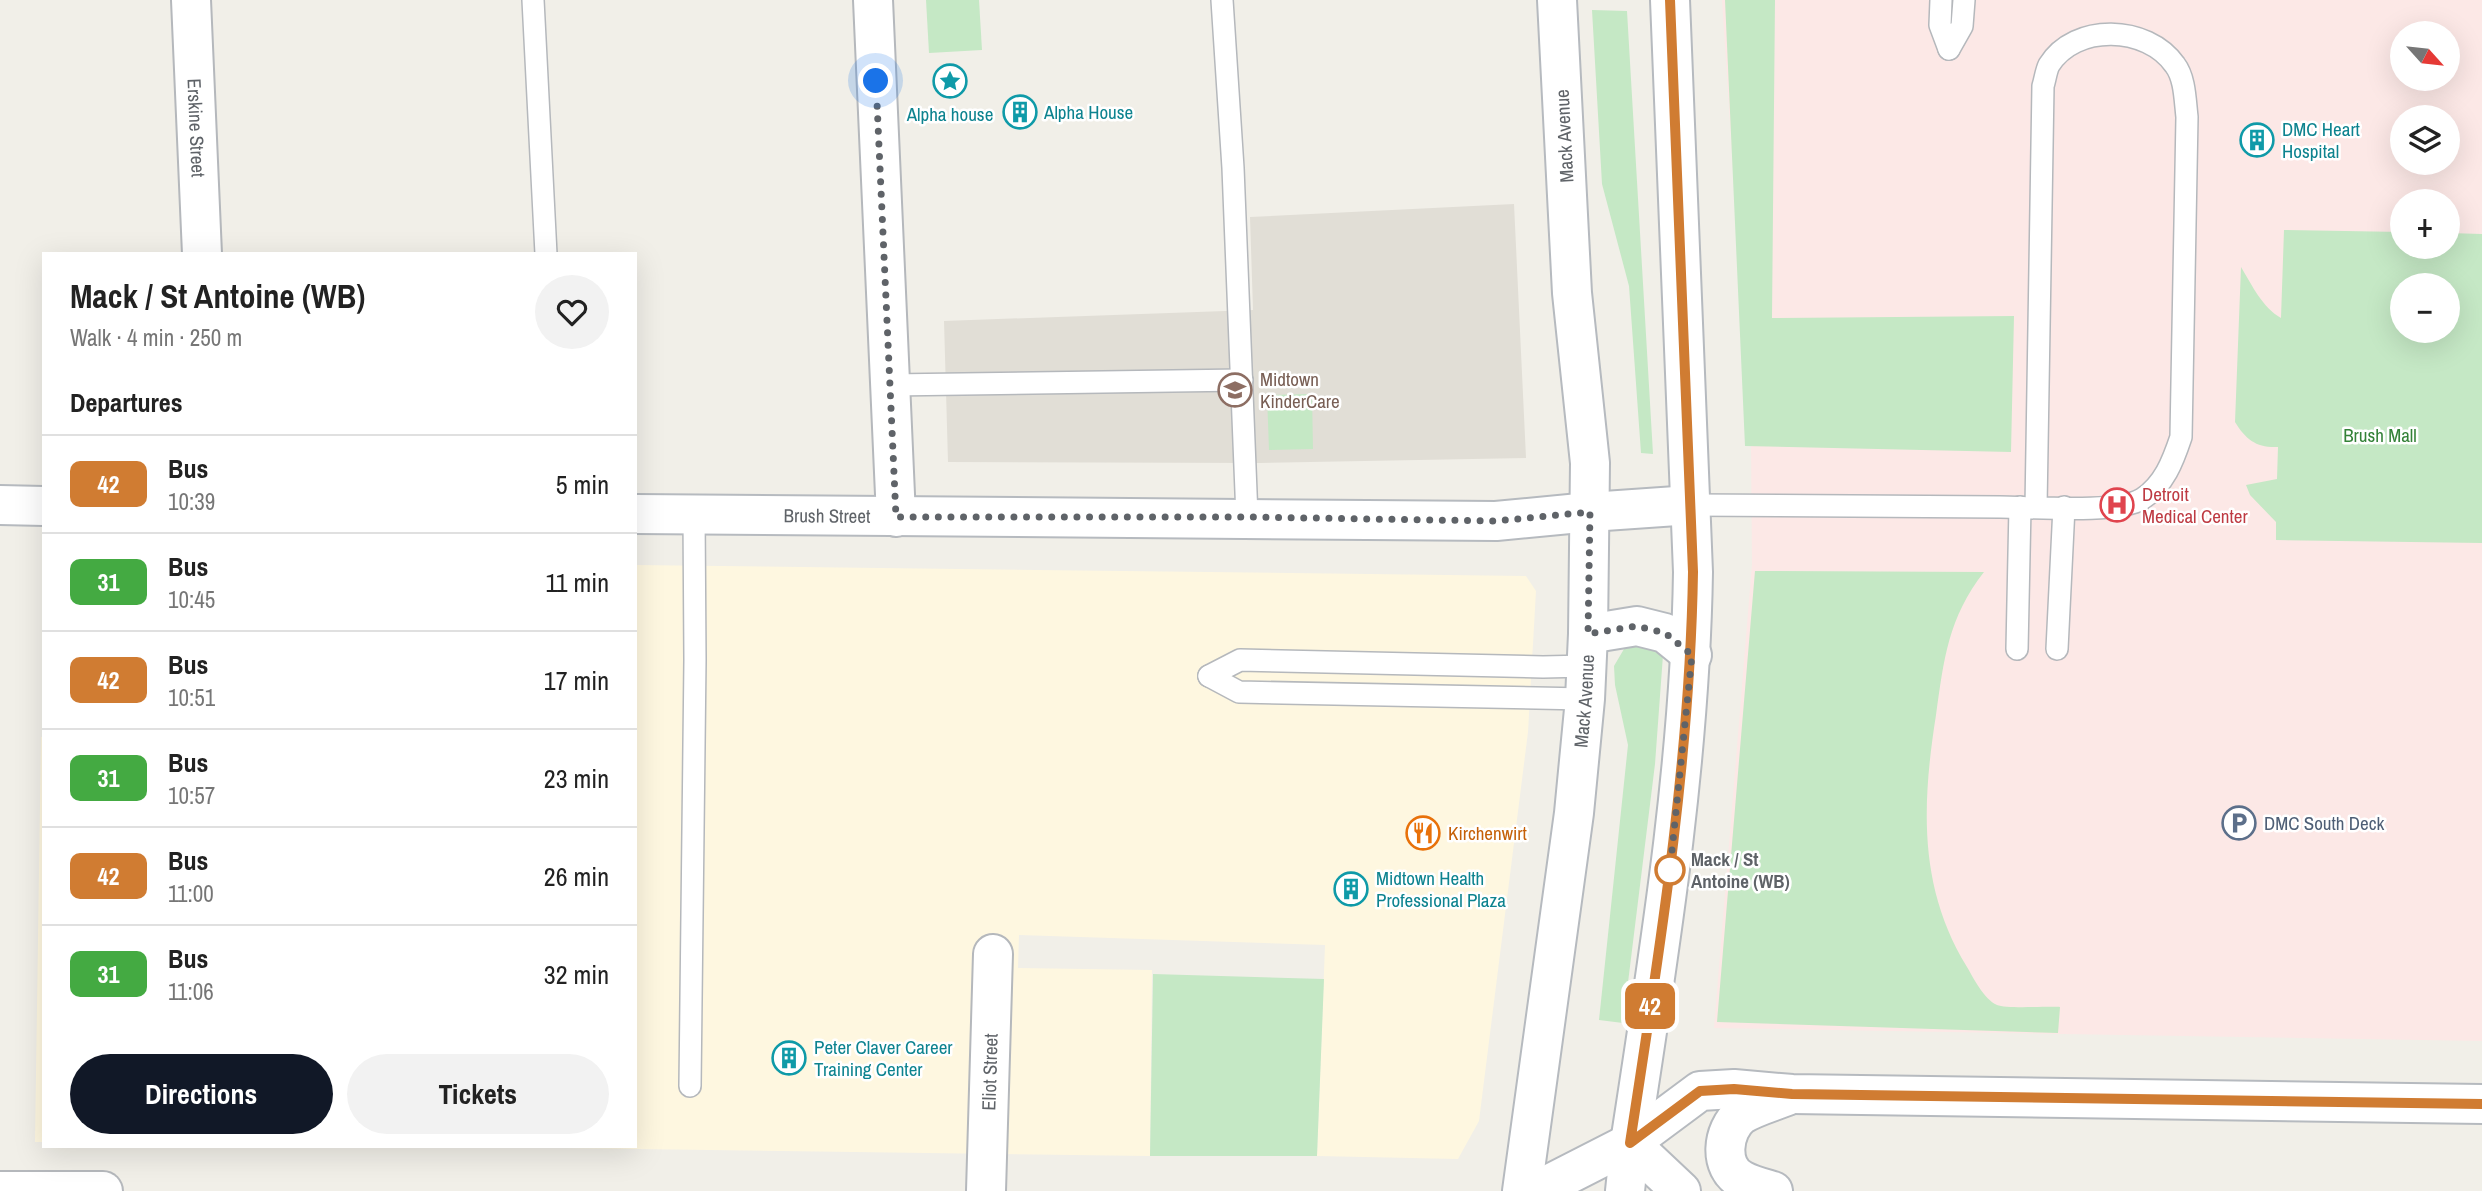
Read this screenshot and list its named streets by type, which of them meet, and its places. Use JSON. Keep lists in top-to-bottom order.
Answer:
{
  "streets": {
    "street": [
      "Erskine Street",
      "Mack Avenue",
      "Brush Street",
      "Eliot Street"
    ]
  },
  "crossings": [
    ["Mack Avenue", "Brush Street"]
  ],
  "parks": ["Brush Mall"],
  "places": {
    "place": ["Alpha house"],
    "building": [
      "Alpha House",
      "DMC Heart Hospital",
      "Midtown Health Professional Plaza",
      "Peter Claver Career Training Center"
    ],
    "school or university": ["Midtown KinderCare"],
    "hospital": ["Detroit Medical Center"],
    "parking": ["DMC South Deck"],
    "restaurant": ["Kirchenwirt"],
    "other": ["Mack / St Antoine (WB)"]
  },
  "lines": ["bus line 42"],
  "north": "bottom right",
  "page": {
    "on_map": "42",
    "map_buttons": ["+", "−"],
    "heading": [
      ["Mack / St Antoine (WB)", "Walk · 4 min · 250 m"],
      "Departures"
    ],
    "list": [
      {
        "mark": "42",
        "name": "Bus",
        "note": "10:39",
        "value": "5 min"
      },
      {
        "mark": "31",
        "name": "Bus",
        "note": "10:45",
        "value": "11 min"
      },
      {
        "mark": "42",
        "name": "Bus",
        "note": "10:51",
        "value": "17 min"
      },
      {
        "mark": "31",
        "name": "Bus",
        "note": "10:57",
        "value": "23 min"
      },
      {
        "mark": "42",
        "name": "Bus",
        "note": "11:00",
        "value": "26 min"
      },
      {
        "mark": "31",
        "name": "Bus",
        "note": "11:06",
        "value": "32 min"
      }
    ],
    "buttons": ["Directions", "Tickets"]
  }
}
